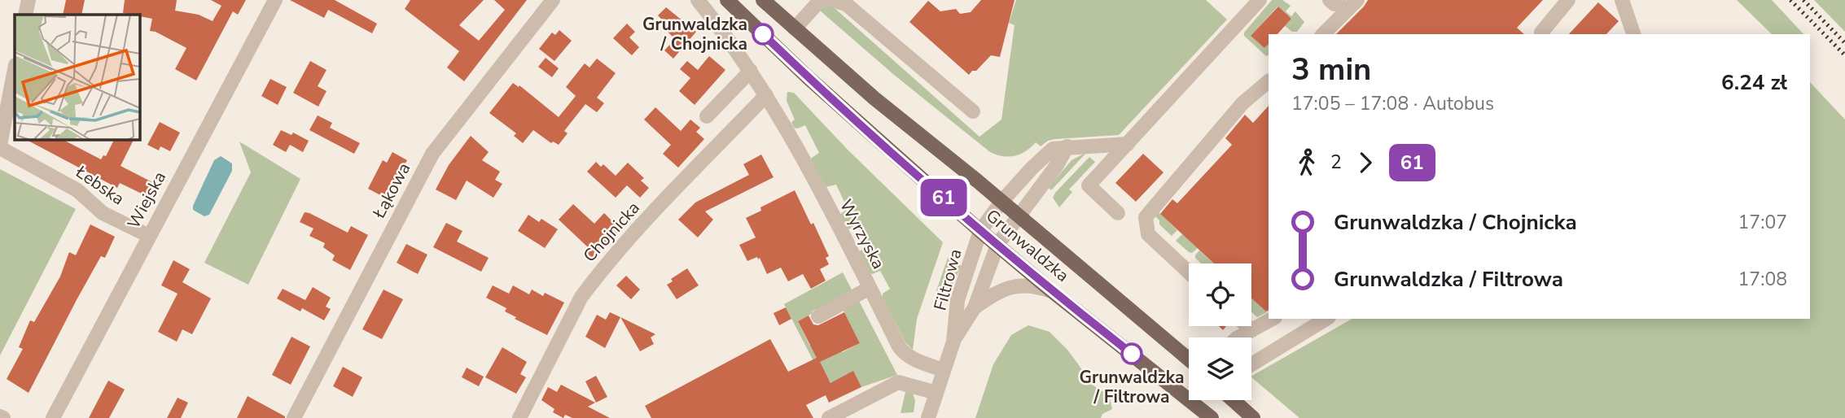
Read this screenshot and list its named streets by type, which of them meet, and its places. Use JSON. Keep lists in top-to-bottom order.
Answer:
{
  "streets": {
    "main road": ["Grunwaldzka"],
    "street": [
      "Łebska",
      "Łąkowa",
      "Wiejska",
      "Chojnicka",
      "Wyrzyska",
      "Filtrowa"
    ]
  },
  "crossings": [
    ["Łebska", "Wiejska"],
    ["Chojnicka", "Wyrzyska"],
    ["Wyrzyska", "Filtrowa"],
    ["Grunwaldzka", "Filtrowa"]
  ],
  "places": ["Grunwaldzka / Chojnicka", "Grunwaldzka / Filtrowa"],
  "lines": ["bus line 61"],
  "page": {
    "on_map": "61",
    "heading": ["3 min", "17:05 – 17:08 · Autobus", "6.24 zł"],
    "legs": ["2", "61"],
    "list": [
      {
        "name": "Grunwaldzka / Chojnicka",
        "value": "17:07"
      },
      {
        "name": "Grunwaldzka / Filtrowa",
        "value": "17:08"
      }
    ]
  }
}
